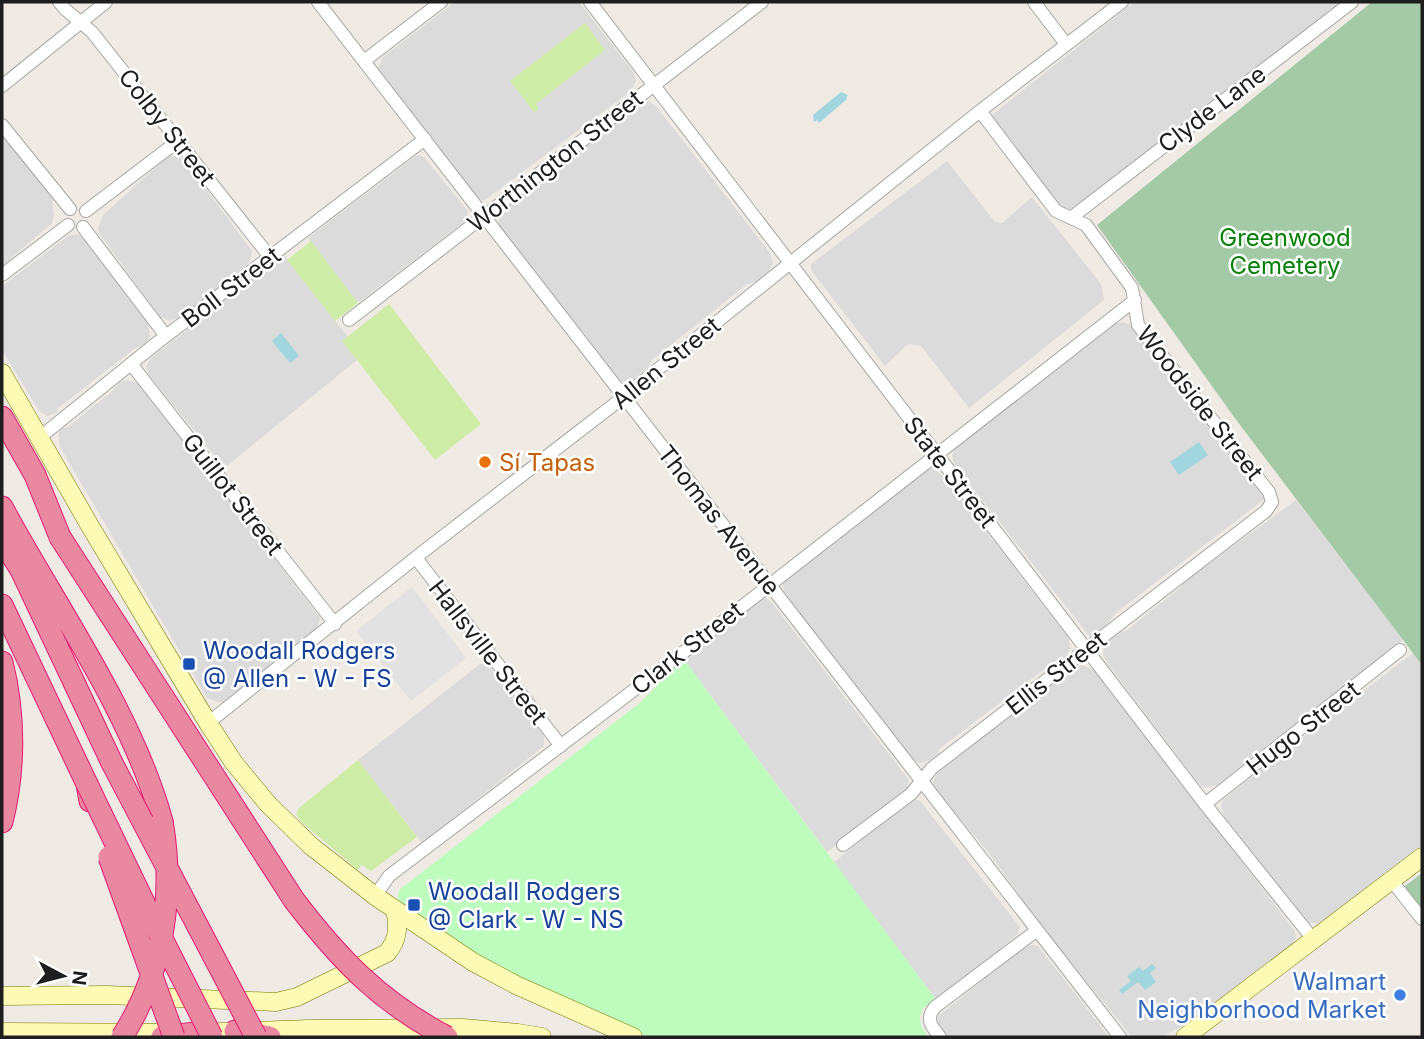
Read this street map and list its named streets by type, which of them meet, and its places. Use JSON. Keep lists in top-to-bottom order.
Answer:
{
  "streets": {
    "street": [
      "Clyde Lane",
      "Colby Street",
      "Worthington Street",
      "Boll Street",
      "Allen Street",
      "Woodside Street",
      "State Street",
      "Guillot Street",
      "Thomas Avenue",
      "Clark Street",
      "Hallsville Street",
      "Ellis Street",
      "Hugo Street"
    ]
  },
  "crossings": [
    ["Clyde Lane", "Woodside Street"],
    ["Colby Street", "Boll Street"],
    ["Worthington Street", "State Street"],
    ["Worthington Street", "Thomas Avenue"],
    ["Boll Street", "Guillot Street"],
    ["Boll Street", "Thomas Avenue"],
    ["Allen Street", "Woodside Street"],
    ["Allen Street", "State Street"],
    ["Allen Street", "Guillot Street"],
    ["Allen Street", "Thomas Avenue"],
    ["Allen Street", "Hallsville Street"],
    ["Woodside Street", "Clark Street"],
    ["Woodside Street", "Ellis Street"],
    ["State Street", "Clark Street"],
    ["State Street", "Ellis Street"],
    ["State Street", "Hugo Street"],
    ["Thomas Avenue", "Clark Street"],
    ["Thomas Avenue", "Ellis Street"],
    ["Clark Street", "Hallsville Street"]
  ],
  "parks": ["Greenwood Cemetery"],
  "places": {
    "other": ["Sí Tapas", "Walmart Neighborhood Market"],
    "transit": ["Woodall Rodgers @ Allen - W - FS", "Woodall Rodgers @ Clark - W - NS"]
  },
  "north": "right"
}
